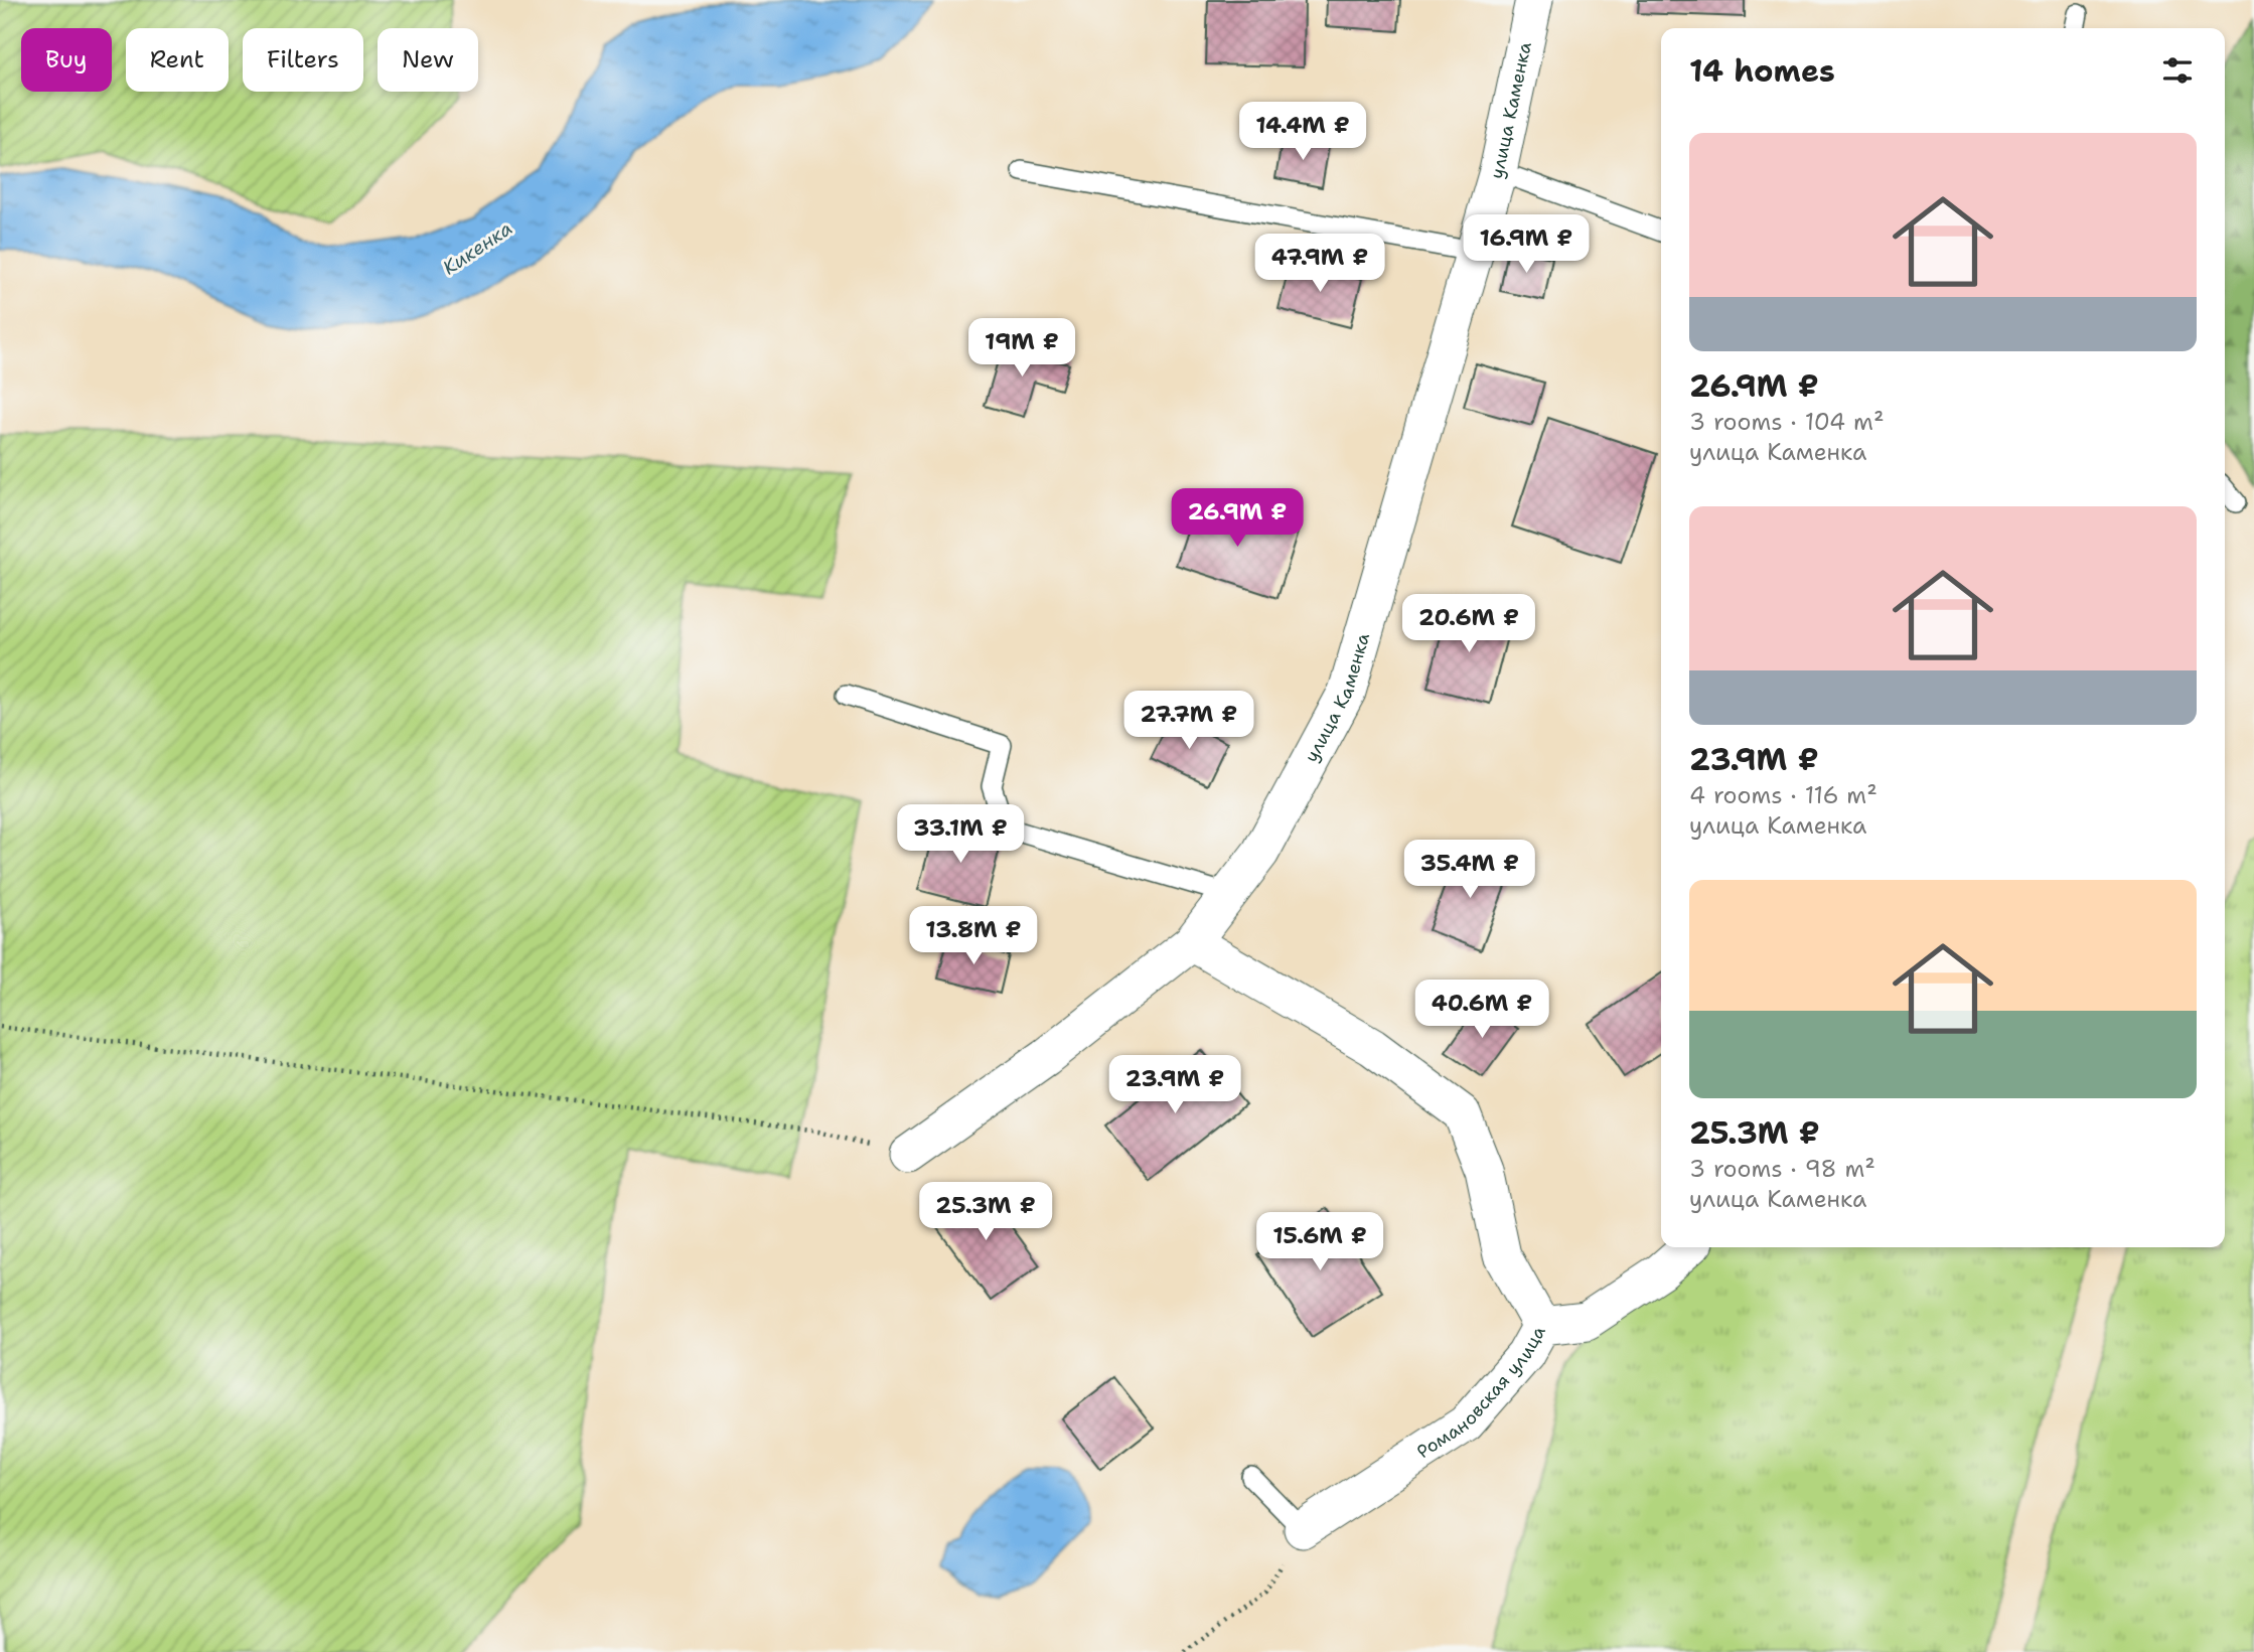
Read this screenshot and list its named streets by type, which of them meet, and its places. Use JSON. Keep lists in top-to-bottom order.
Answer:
{
  "streets": {
    "street": ["улица Каменка", "Романовская улица"]
  },
  "water": ["Кикенка"],
  "page": {
    "chip": [
      "Buy",
      "Rent",
      "Filters",
      "New"
    ],
    "heading": "14 homes",
    "price": [
      "14.4M ₽",
      "16.9M ₽",
      "47.9M ₽",
      "19M ₽",
      "26.9M ₽",
      "20.6M ₽",
      "27.7M ₽",
      "33.1M ₽",
      "35.4M ₽",
      "13.8M ₽",
      "40.6M ₽",
      "23.9M ₽",
      "25.3M ₽",
      "15.6M ₽"
    ],
    "list": [
      {
        "name": "26.9M ₽",
        "note": "3 rooms · 104 m² · улица Каменка"
      },
      {
        "name": "23.9M ₽",
        "note": "4 rooms · 116 m² · улица Каменка"
      },
      {
        "name": "25.3M ₽",
        "note": "3 rooms · 98 m² · улица Каменка"
      }
    ]
  }
}
